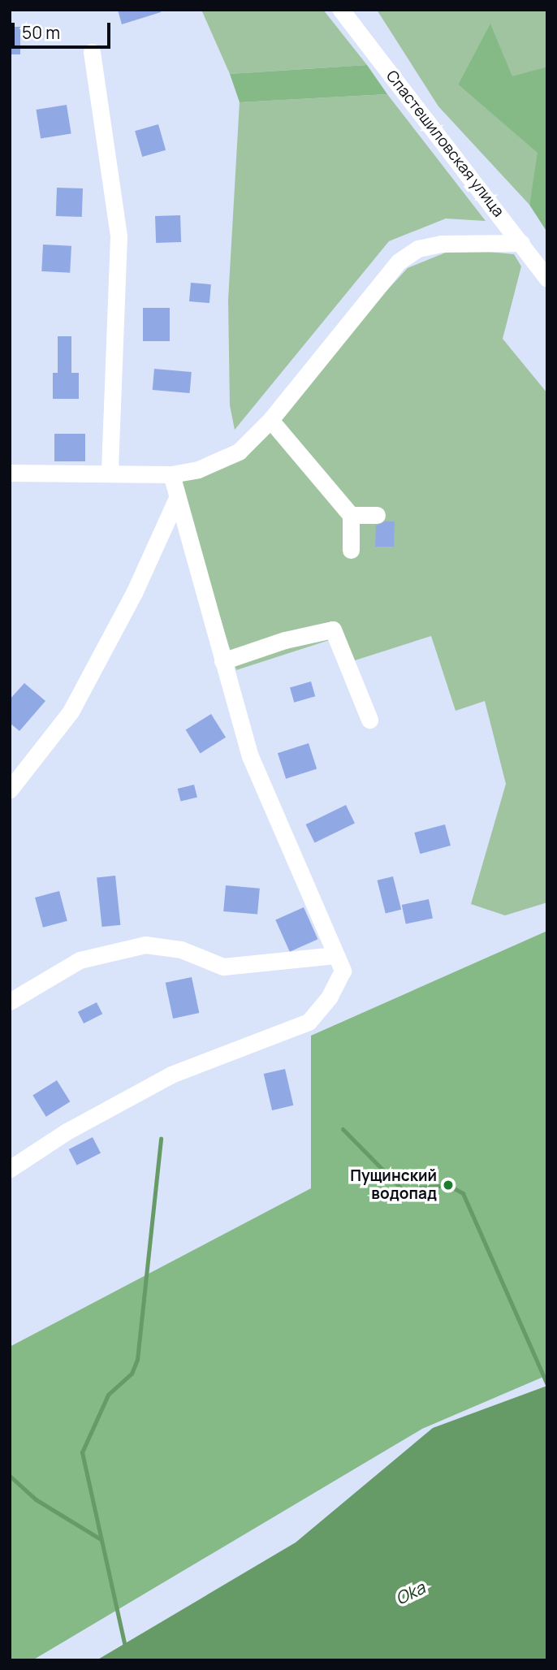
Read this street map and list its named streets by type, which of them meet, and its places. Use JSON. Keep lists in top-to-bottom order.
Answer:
{
  "streets": {
    "street": ["Спастешиловская улица"]
  },
  "water": ["Oka"],
  "places": ["Пущинский водопад"],
  "scale_bar": "50 m"
}
